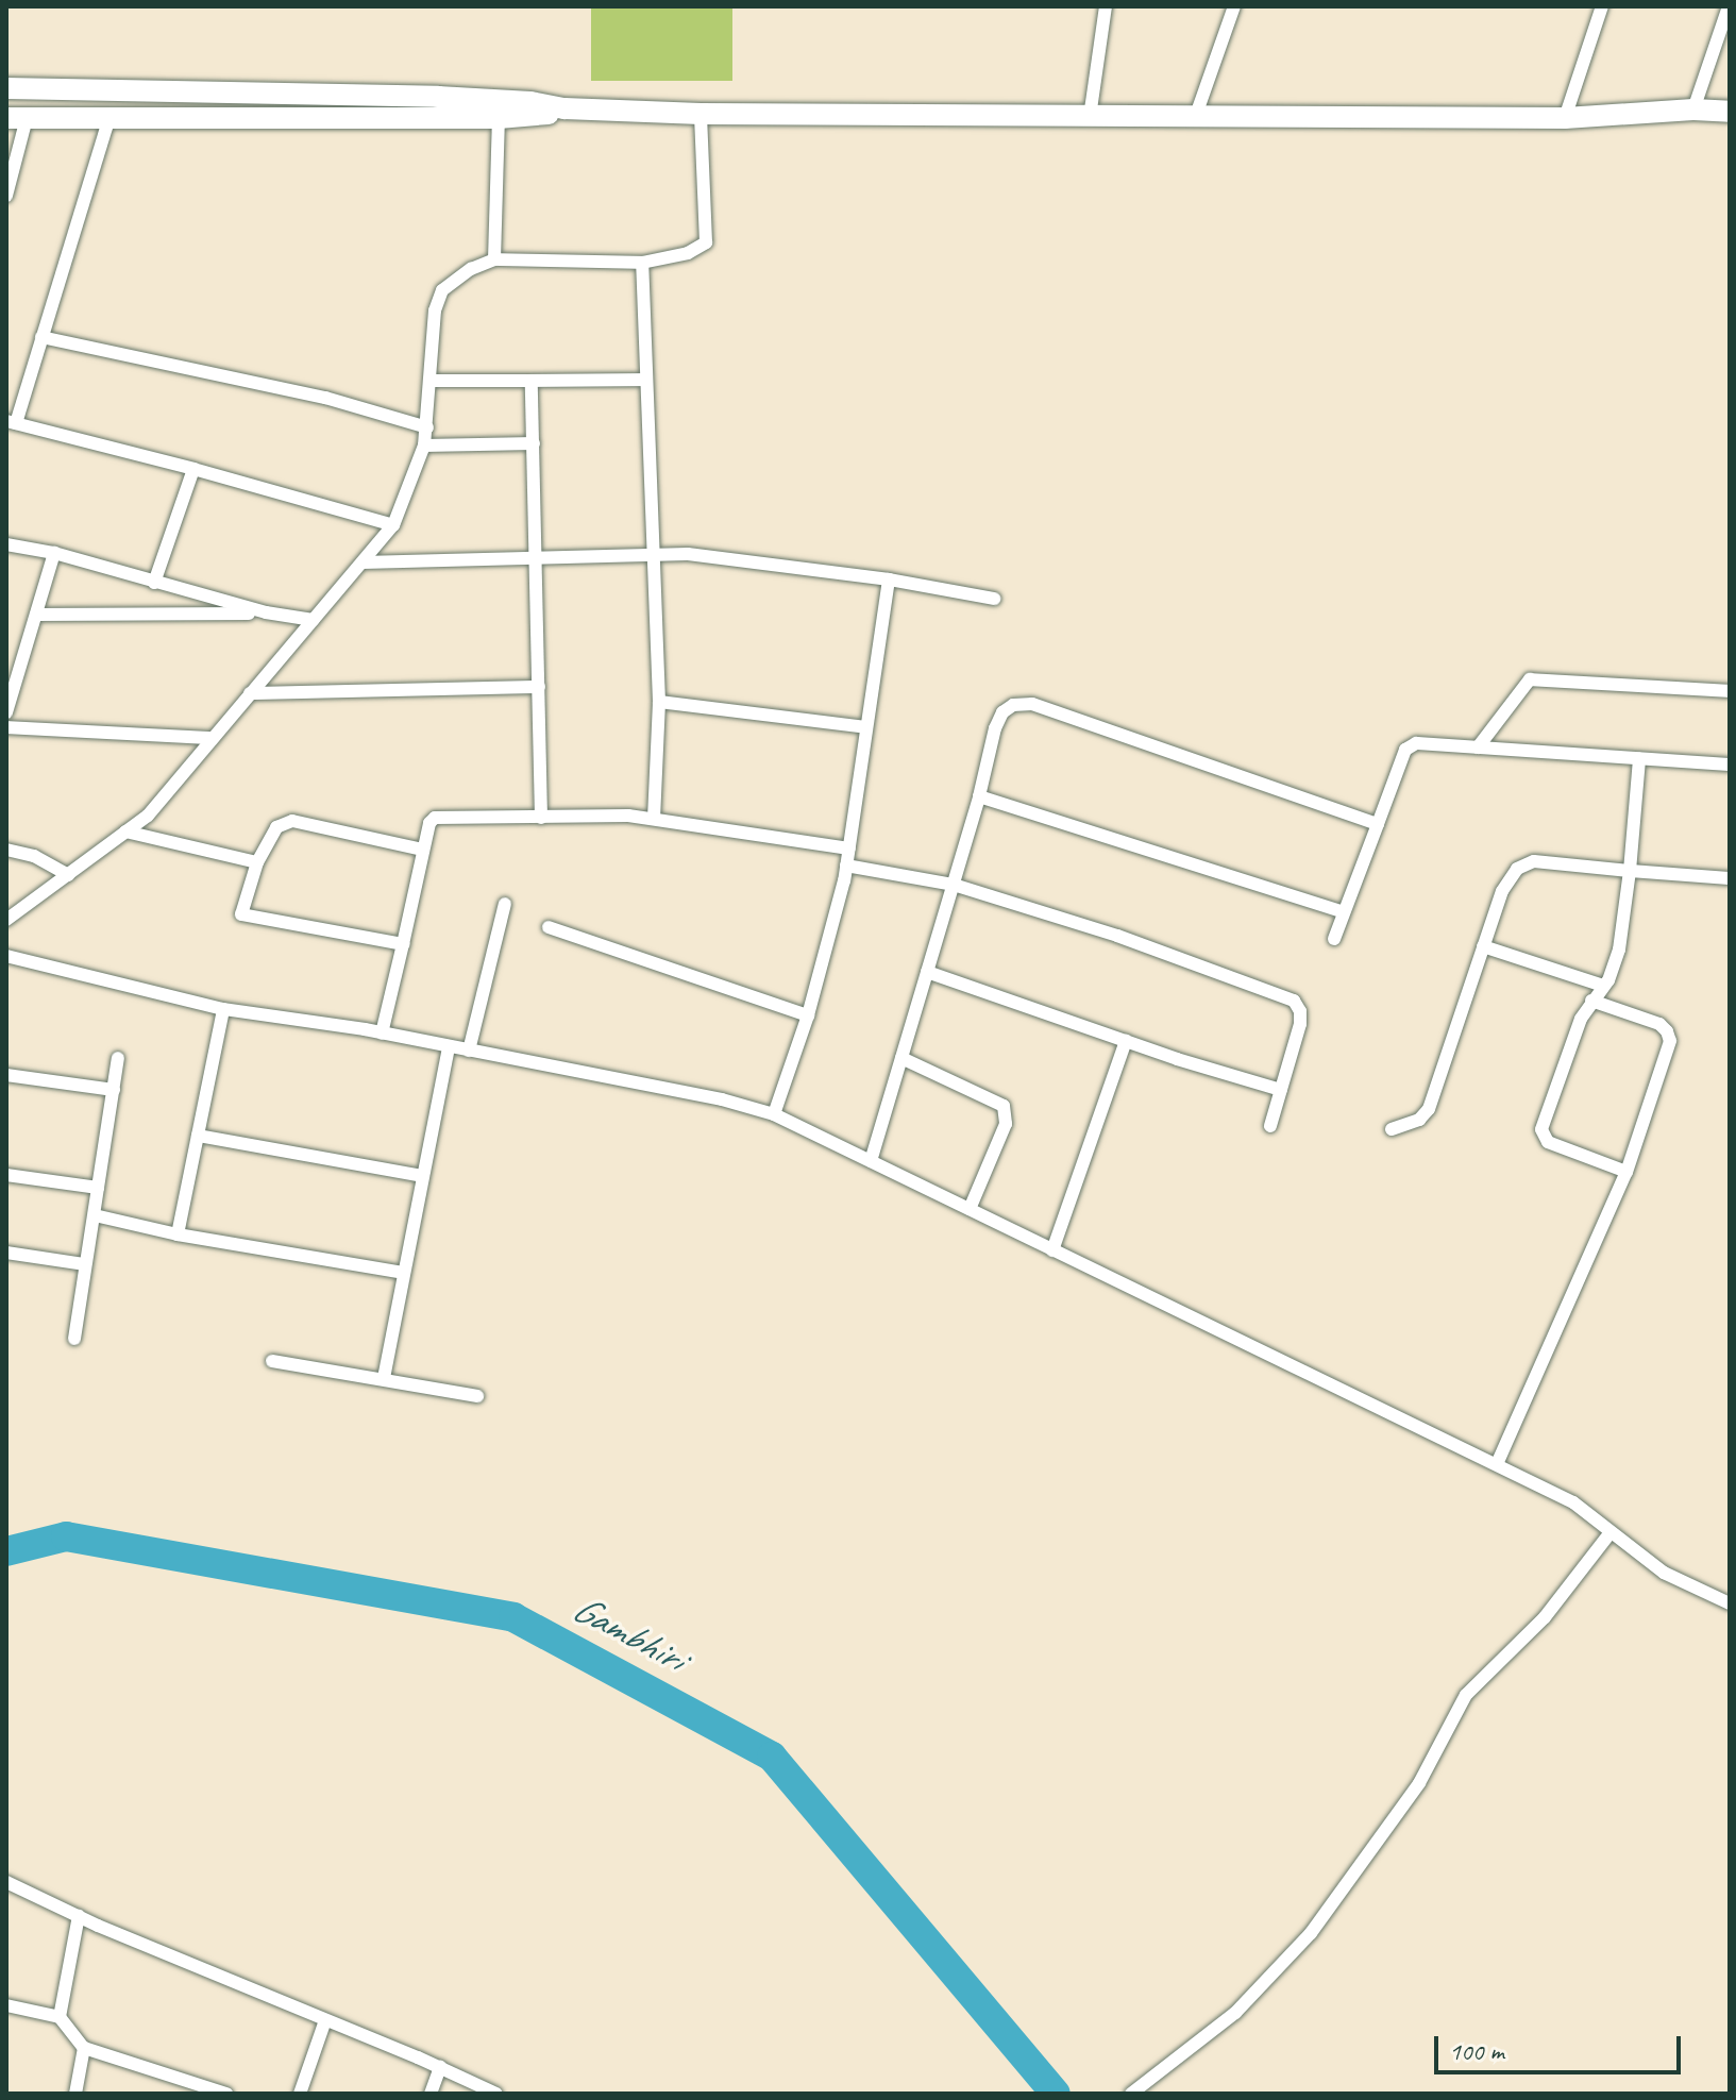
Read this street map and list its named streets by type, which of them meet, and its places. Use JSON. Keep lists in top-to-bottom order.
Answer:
{
  "water": ["Gambhiri"],
  "scale_bar": "100 m"
}
